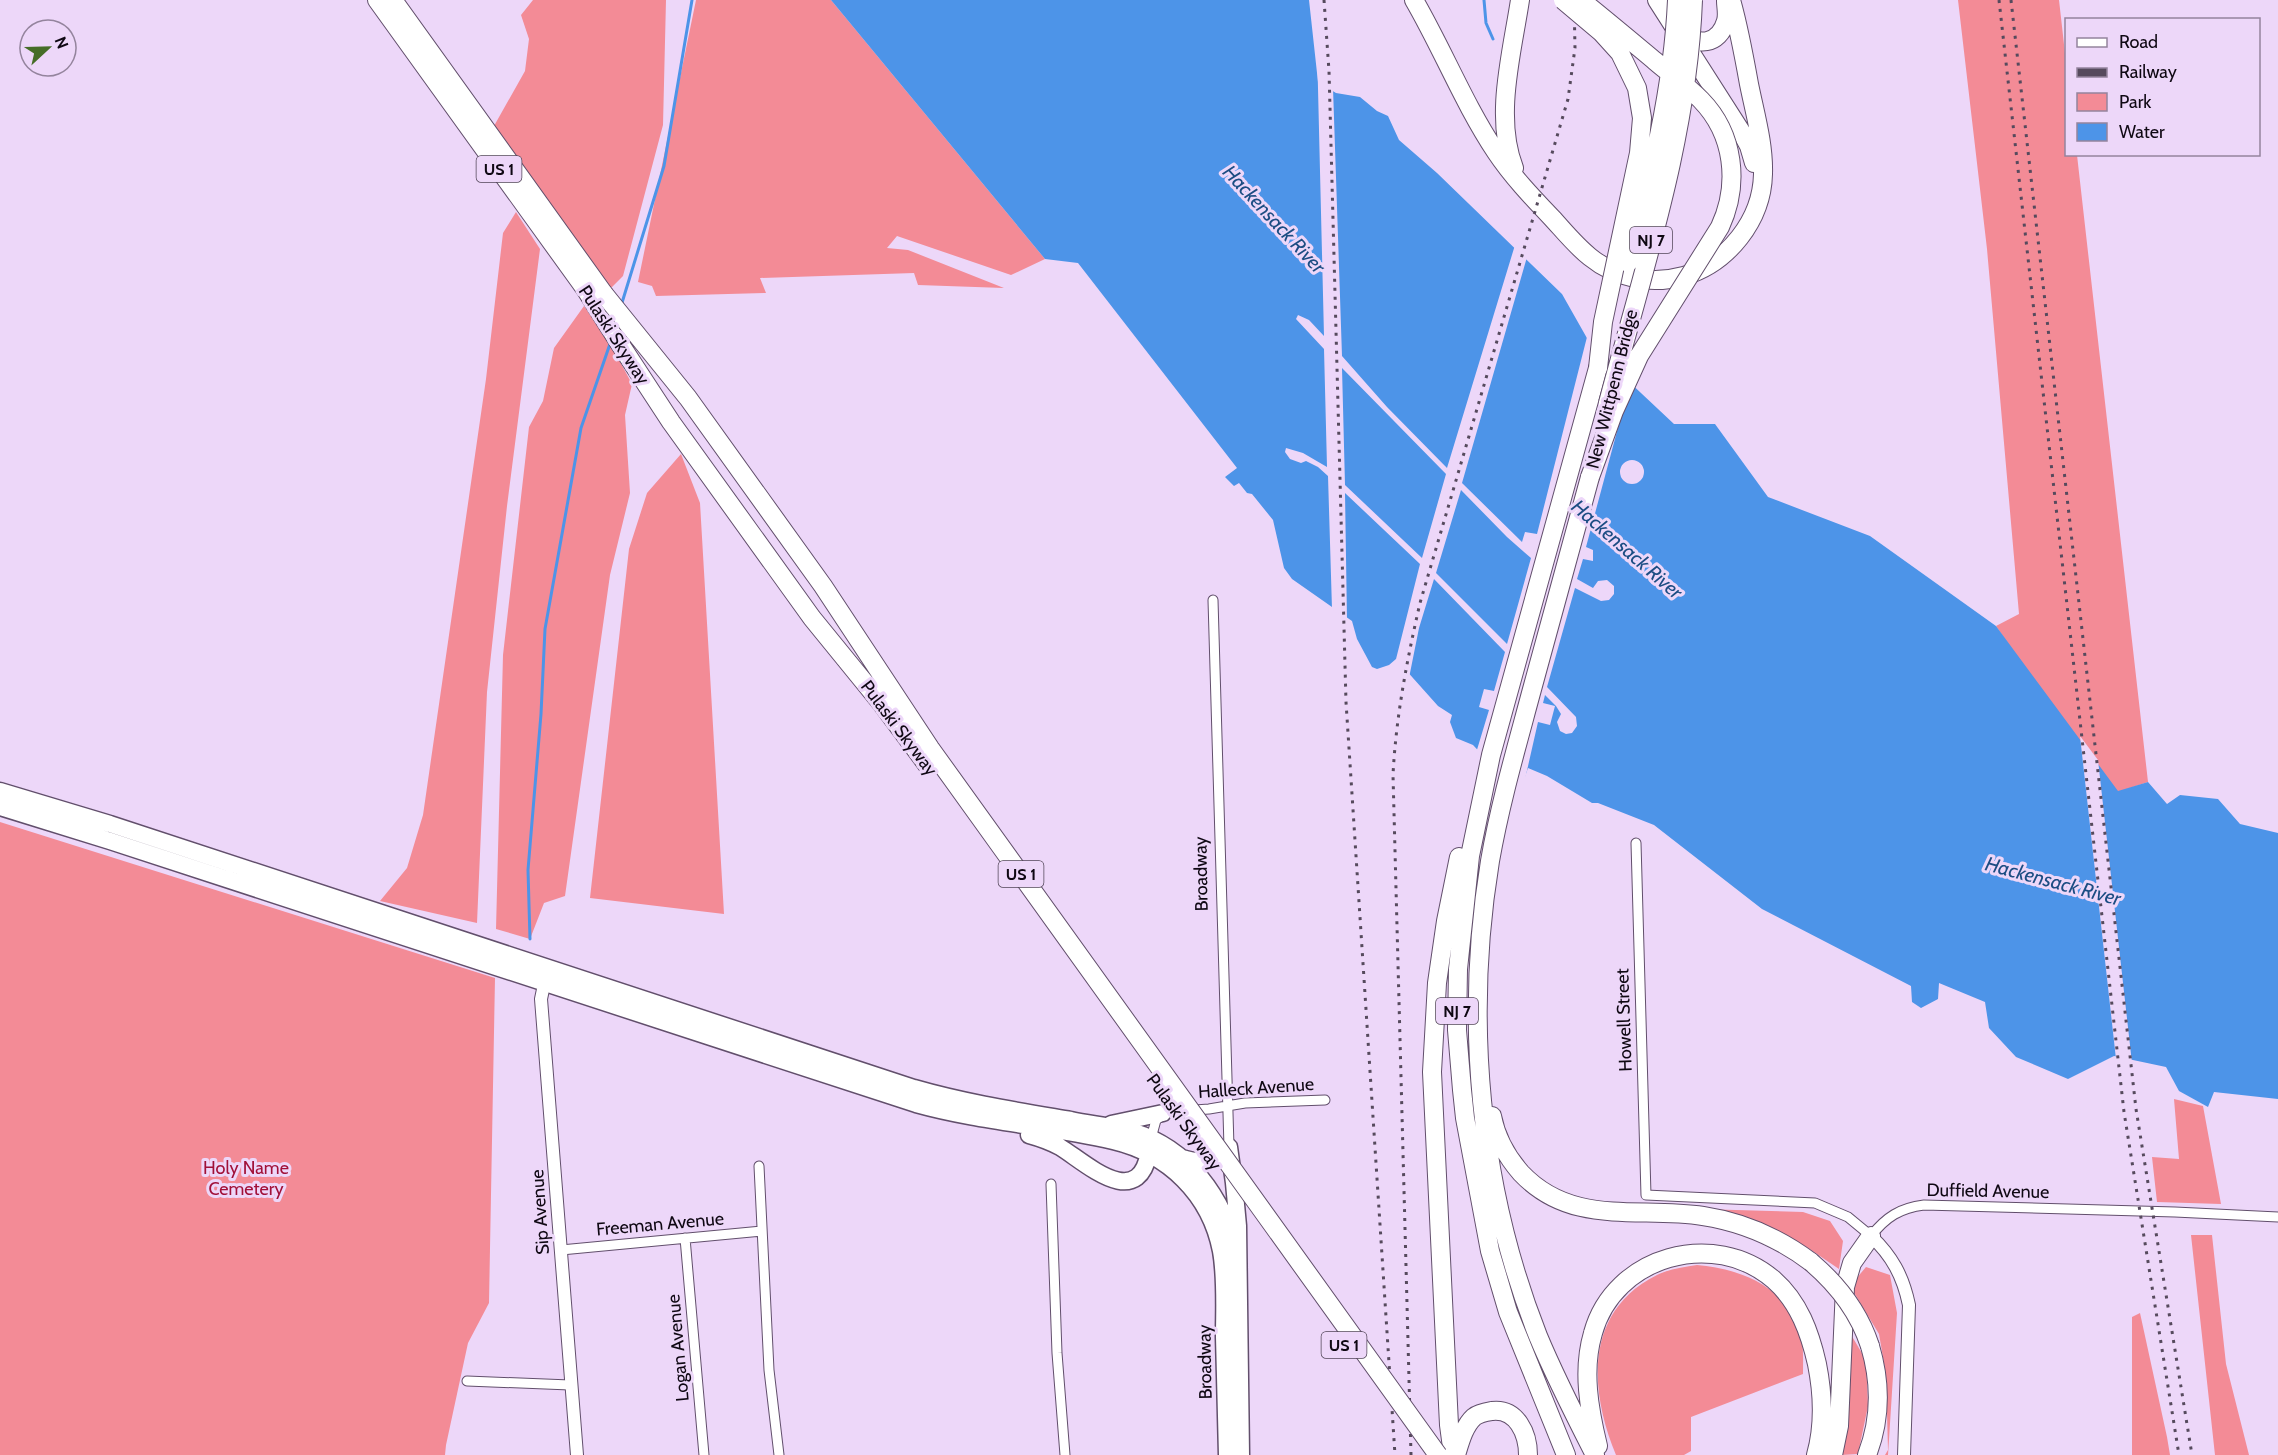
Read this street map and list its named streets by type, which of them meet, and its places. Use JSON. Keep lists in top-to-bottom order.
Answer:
{
  "streets": {
    "highway": [
      "US 1",
      "NJ 7",
      "Pulaski Skyway",
      "New Wittpenn Bridge",
      "Broadway"
    ],
    "street": [
      "Howell Street",
      "Halleck Avenue",
      "Duffield Avenue",
      "Sip Avenue",
      "Freeman Avenue",
      "Logan Avenue"
    ]
  },
  "crossings": [
    ["NJ 7", "New Wittpenn Bridge"],
    ["Broadway", "Halleck Avenue"],
    ["Howell Street", "Duffield Avenue"],
    ["Sip Avenue", "Freeman Avenue"],
    ["Freeman Avenue", "Logan Avenue"]
  ],
  "water": ["Hackensack River"],
  "parks": ["Holy Name Cemetery"],
  "legend": [
    "Road",
    "Railway",
    "Park",
    "Water"
  ],
  "north": "right"
}
